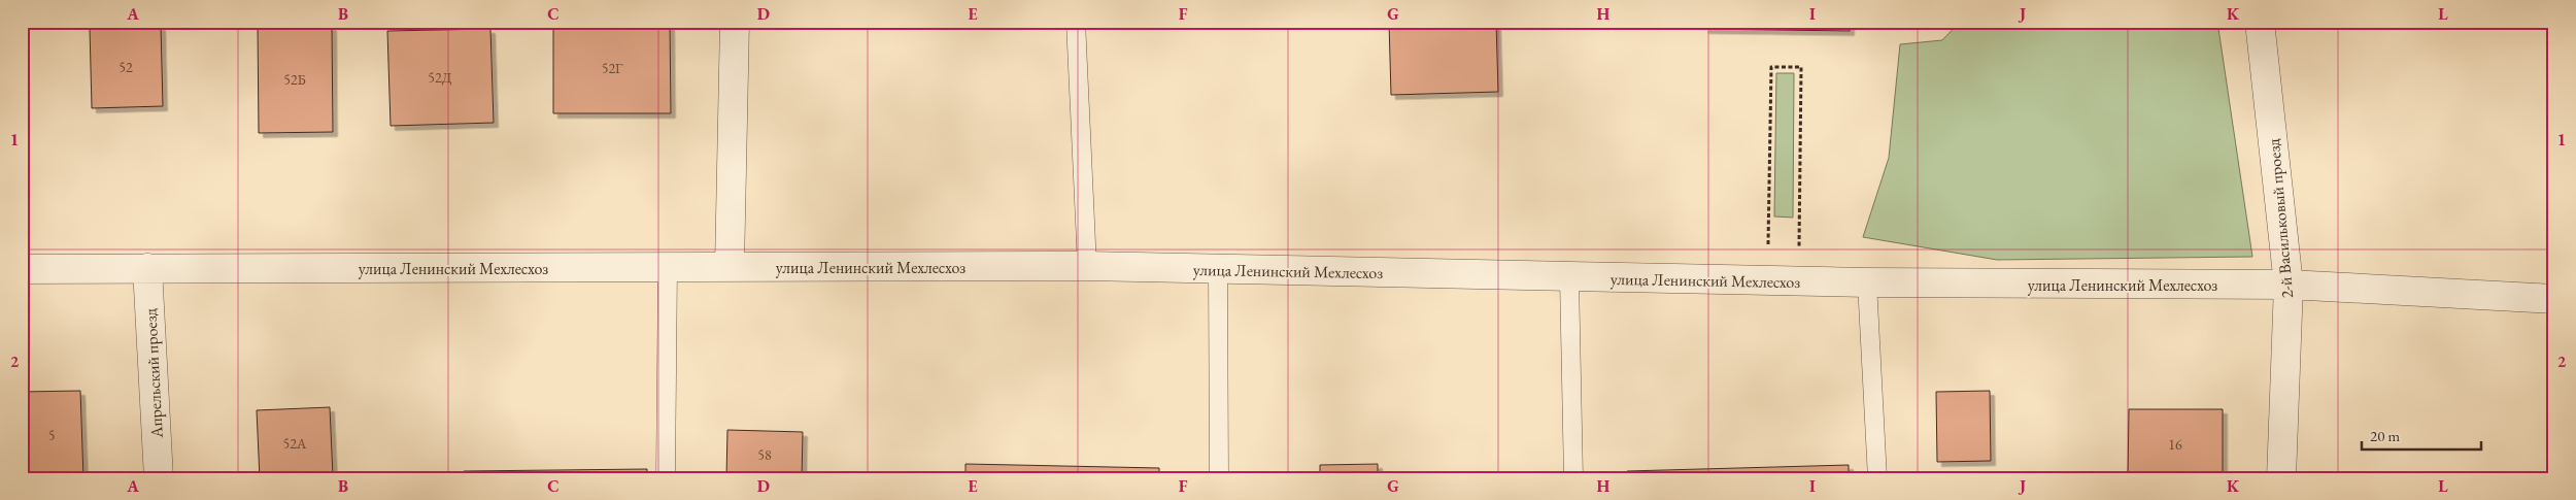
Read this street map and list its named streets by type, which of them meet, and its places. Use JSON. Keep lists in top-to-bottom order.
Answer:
{
  "streets": {
    "street": ["2-й Васильковый проезд", "улица Ленинский Мехлесхоз", "Апрельский проезд"]
  },
  "crossings": [
    ["2-й Васильковый проезд", "улица Ленинский Мехлесхоз"],
    ["улица Ленинский Мехлесхоз", "Апрельский проезд"]
  ],
  "house_numbers": [
    "52",
    "52Г",
    "52Д",
    "52Б",
    "5",
    "52А",
    "16",
    "58"
  ],
  "scale_bar": "20 m",
  "grid": {
    "columns": [
      "A",
      "B",
      "C",
      "D",
      "E",
      "F",
      "G",
      "H",
      "I",
      "J",
      "K",
      "L"
    ],
    "rows": ["1", "2"]
  }
}
